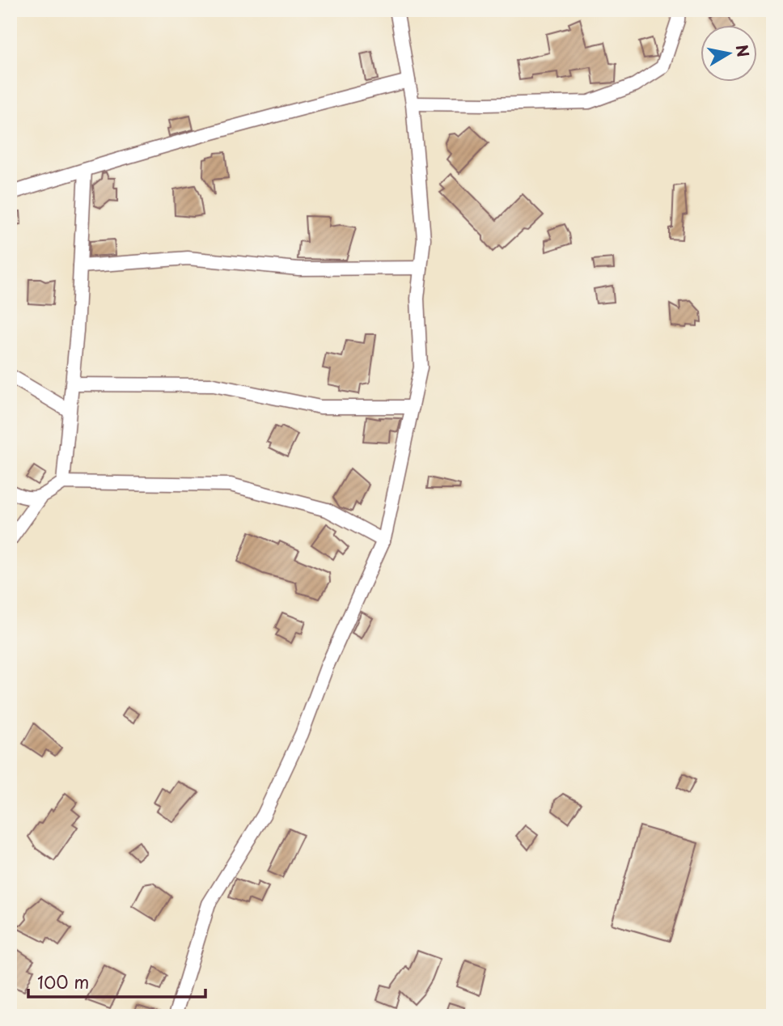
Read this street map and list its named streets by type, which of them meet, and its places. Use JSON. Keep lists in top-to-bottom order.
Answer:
{
  "scale_bar": "100 m",
  "north": "right"
}
